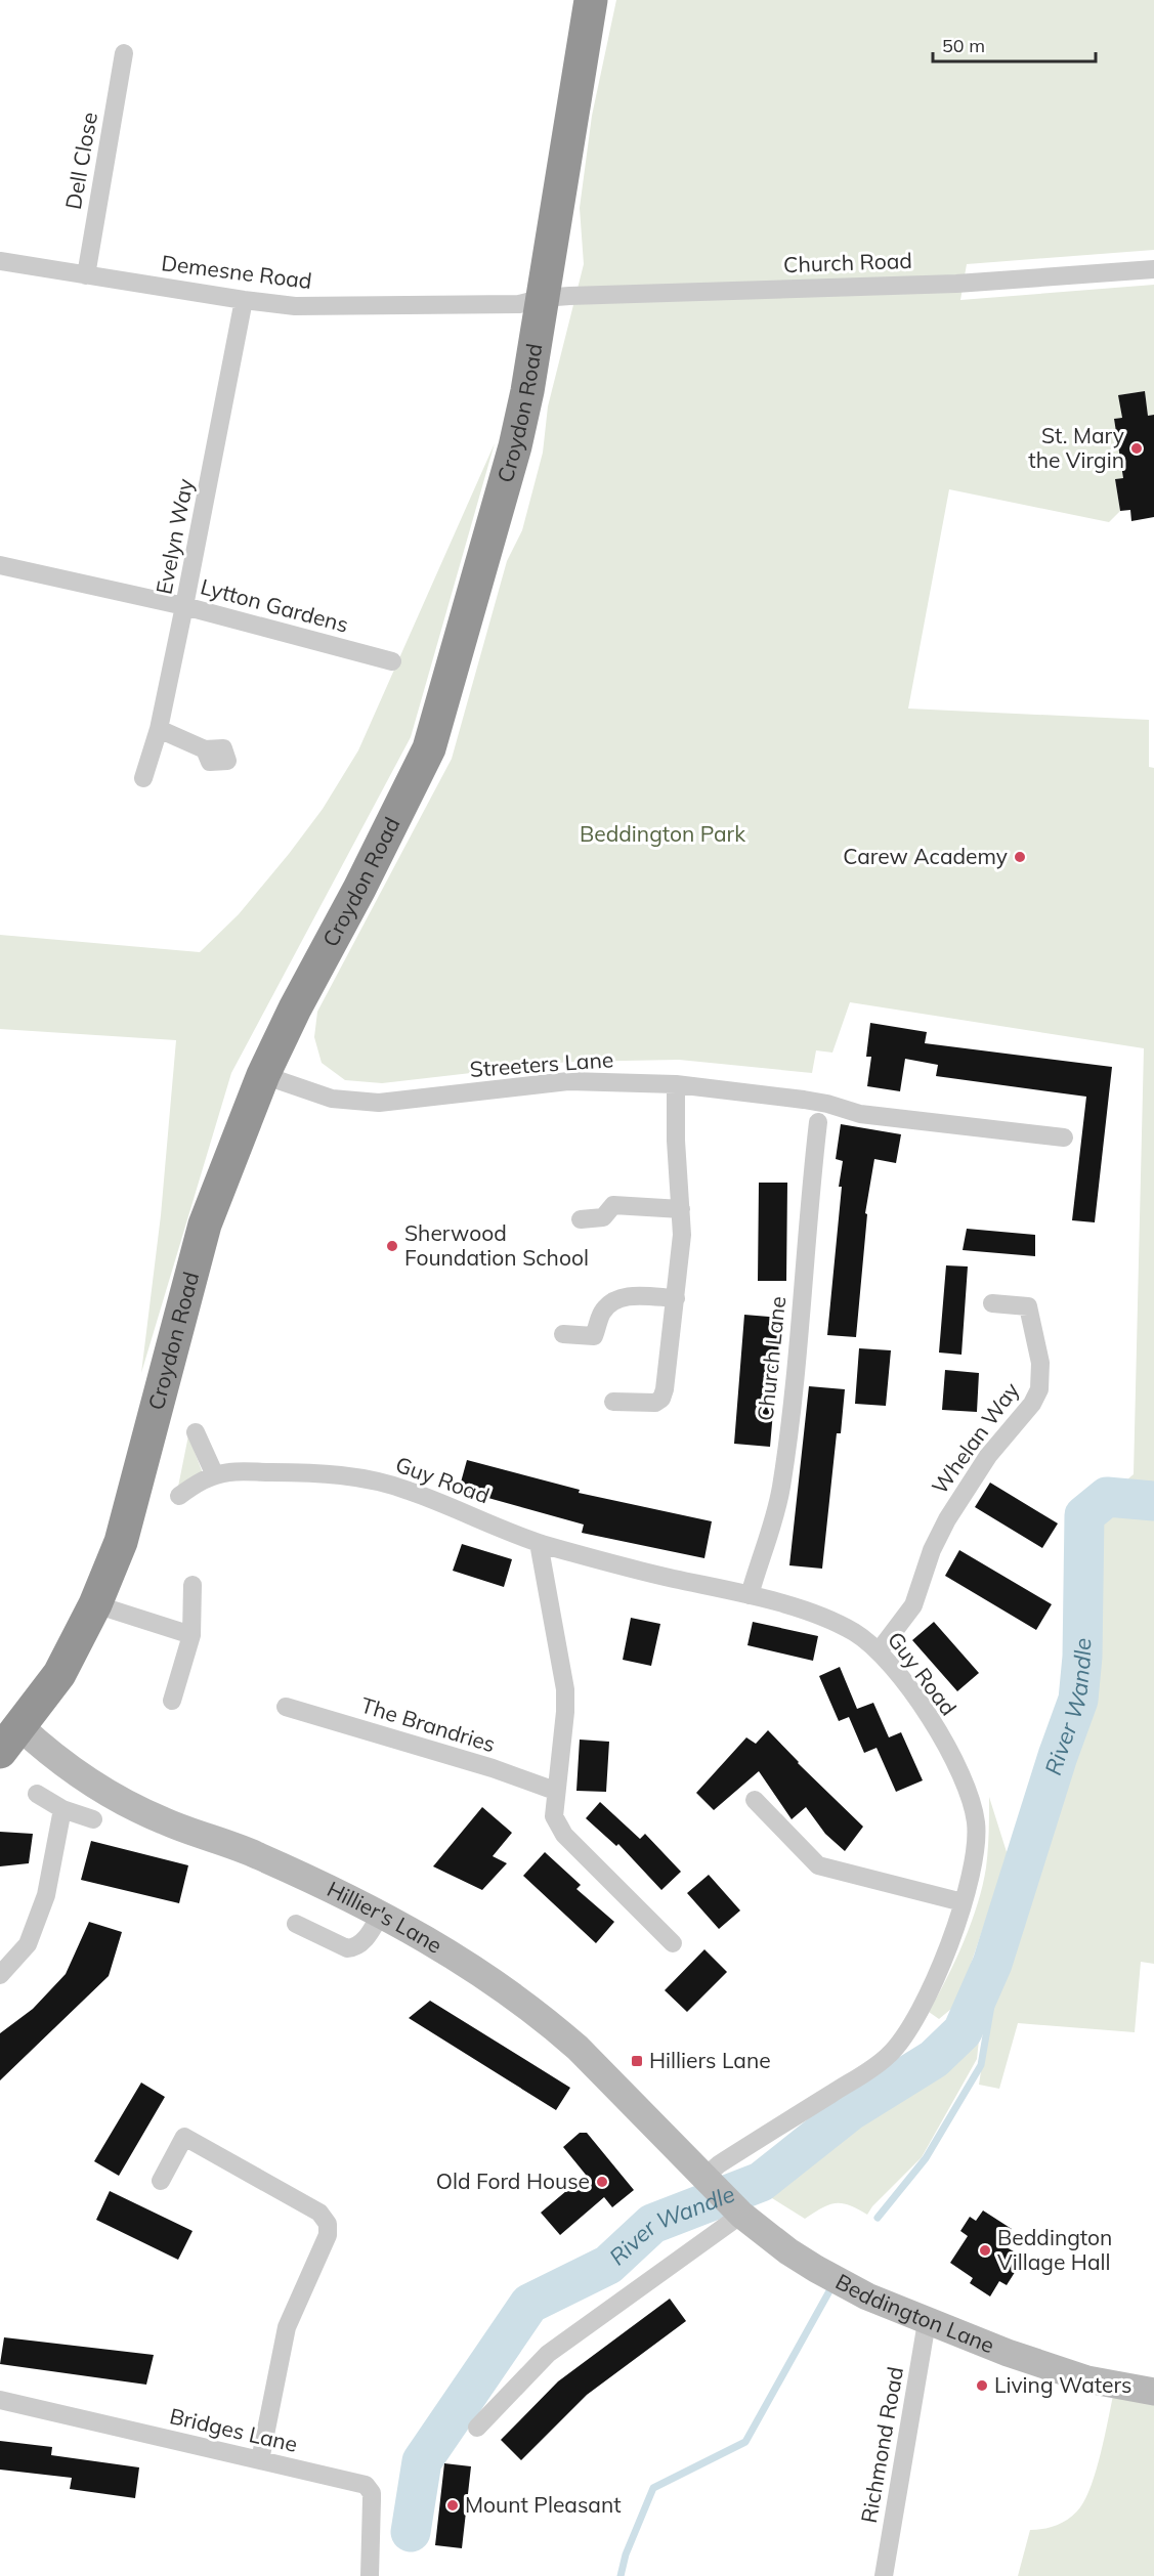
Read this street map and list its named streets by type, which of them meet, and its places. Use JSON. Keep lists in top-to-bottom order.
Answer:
{
  "streets": {
    "highway": ["Croydon Road"],
    "main road": ["Hillier's Lane", "Beddington Lane"],
    "street": [
      "Dell Close",
      "Church Road",
      "Demesne Road",
      "Evelyn Way",
      "Lytton Gardens",
      "Streeters Lane",
      "Church Lane",
      "Whelan Way",
      "Guy Road",
      "The Brandries",
      "Bridges Lane",
      "Richmond Road"
    ]
  },
  "crossings": [
    ["Dell Close", "Demesne Road"],
    ["Church Road", "Demesne Road"],
    ["Church Road", "Croydon Road"],
    ["Demesne Road", "Croydon Road"],
    ["Demesne Road", "Evelyn Way"],
    ["Croydon Road", "Streeters Lane"],
    ["Croydon Road", "Hillier's Lane"],
    ["Evelyn Way", "Lytton Gardens"],
    ["Church Lane", "Guy Road"],
    ["Whelan Way", "Guy Road"],
    ["Guy Road", "Hillier's Lane"],
    ["Guy Road", "Beddington Lane"],
    ["Hillier's Lane", "Beddington Lane"],
    ["Beddington Lane", "Richmond Road"]
  ],
  "water": ["River Wandle"],
  "parks": ["Beddington Park"],
  "places": {
    "other": [
      "St. Mary the Virgin",
      "Carew Academy",
      "Sherwood Foundation School",
      "Old Ford House",
      "Beddington Village Hall",
      "Living Waters",
      "Mount Pleasant"
    ],
    "transit": ["Hilliers Lane"]
  },
  "scale_bar": "50 m"
}
